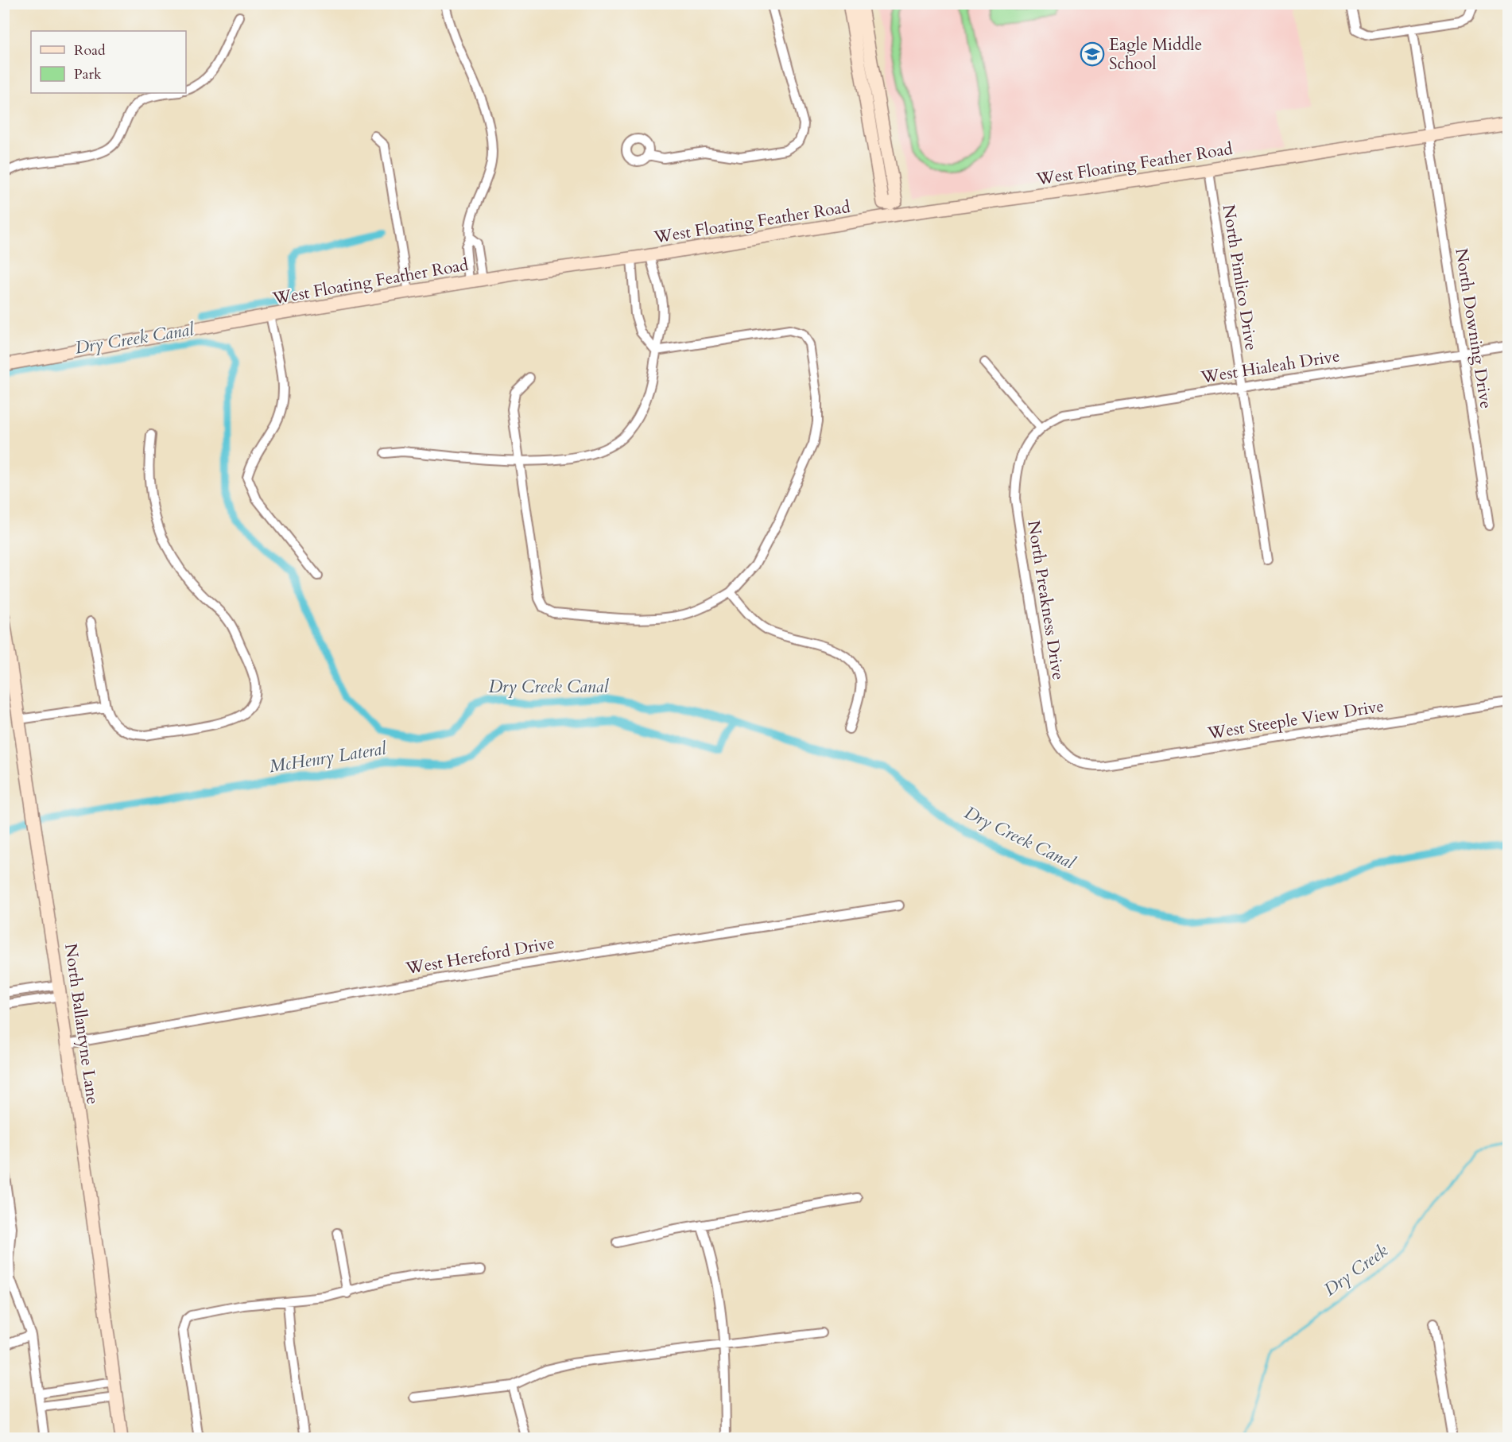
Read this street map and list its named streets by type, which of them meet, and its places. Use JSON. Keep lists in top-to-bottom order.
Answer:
{
  "streets": {
    "main road": ["West Floating Feather Road", "North Ballantyne Lane"],
    "street": [
      "North Pimlico Drive",
      "North Downing Drive",
      "West Hialeah Drive",
      "North Preakness Drive",
      "West Steeple View Drive",
      "West Hereford Drive"
    ]
  },
  "crossings": [
    ["West Floating Feather Road", "North Pimlico Drive"],
    ["West Floating Feather Road", "North Downing Drive"],
    ["North Pimlico Drive", "West Hialeah Drive"],
    ["North Downing Drive", "West Hialeah Drive"],
    ["West Hialeah Drive", "North Preakness Drive"],
    ["North Preakness Drive", "West Steeple View Drive"],
    ["West Hereford Drive", "North Ballantyne Lane"]
  ],
  "water": ["Dry Creek Canal", "McHenry Lateral", "Dry Creek"],
  "places": {
    "school or university": ["Eagle Middle School"]
  },
  "legend": ["Road", "Park"]
}
